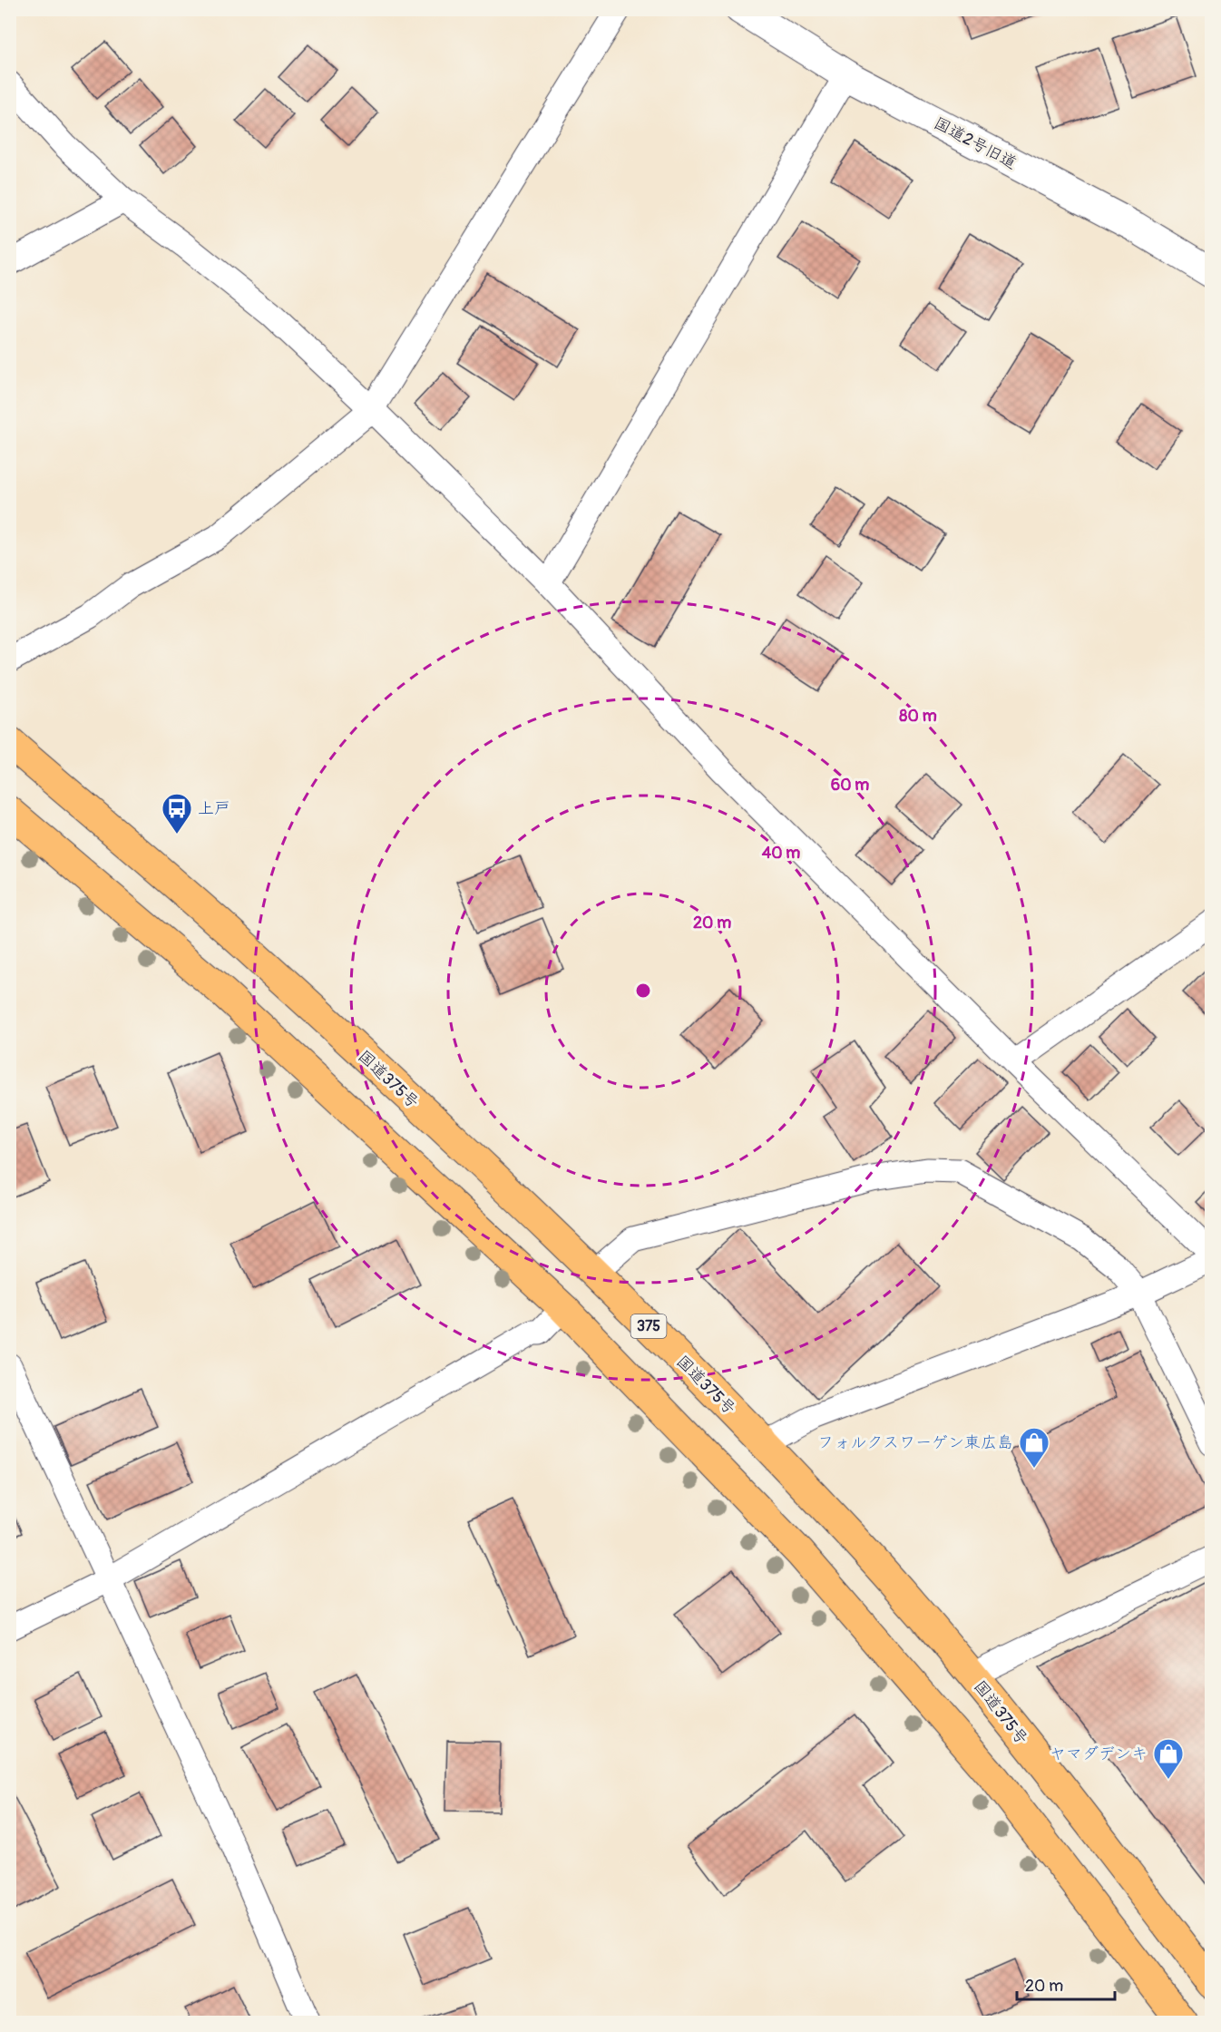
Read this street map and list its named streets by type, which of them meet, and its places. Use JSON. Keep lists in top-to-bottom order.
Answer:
{
  "streets": {
    "highway": ["国道375号", "375"],
    "street": ["国道2号旧道"]
  },
  "places": {
    "bus stop": ["上戸"],
    "shop": ["フォルクスワーゲン東広島", "ヤマダデンキ"]
  },
  "scale_bar": "20 m",
  "rings": [
    "80 m",
    "60 m",
    "40 m",
    "20 m"
  ]
}
